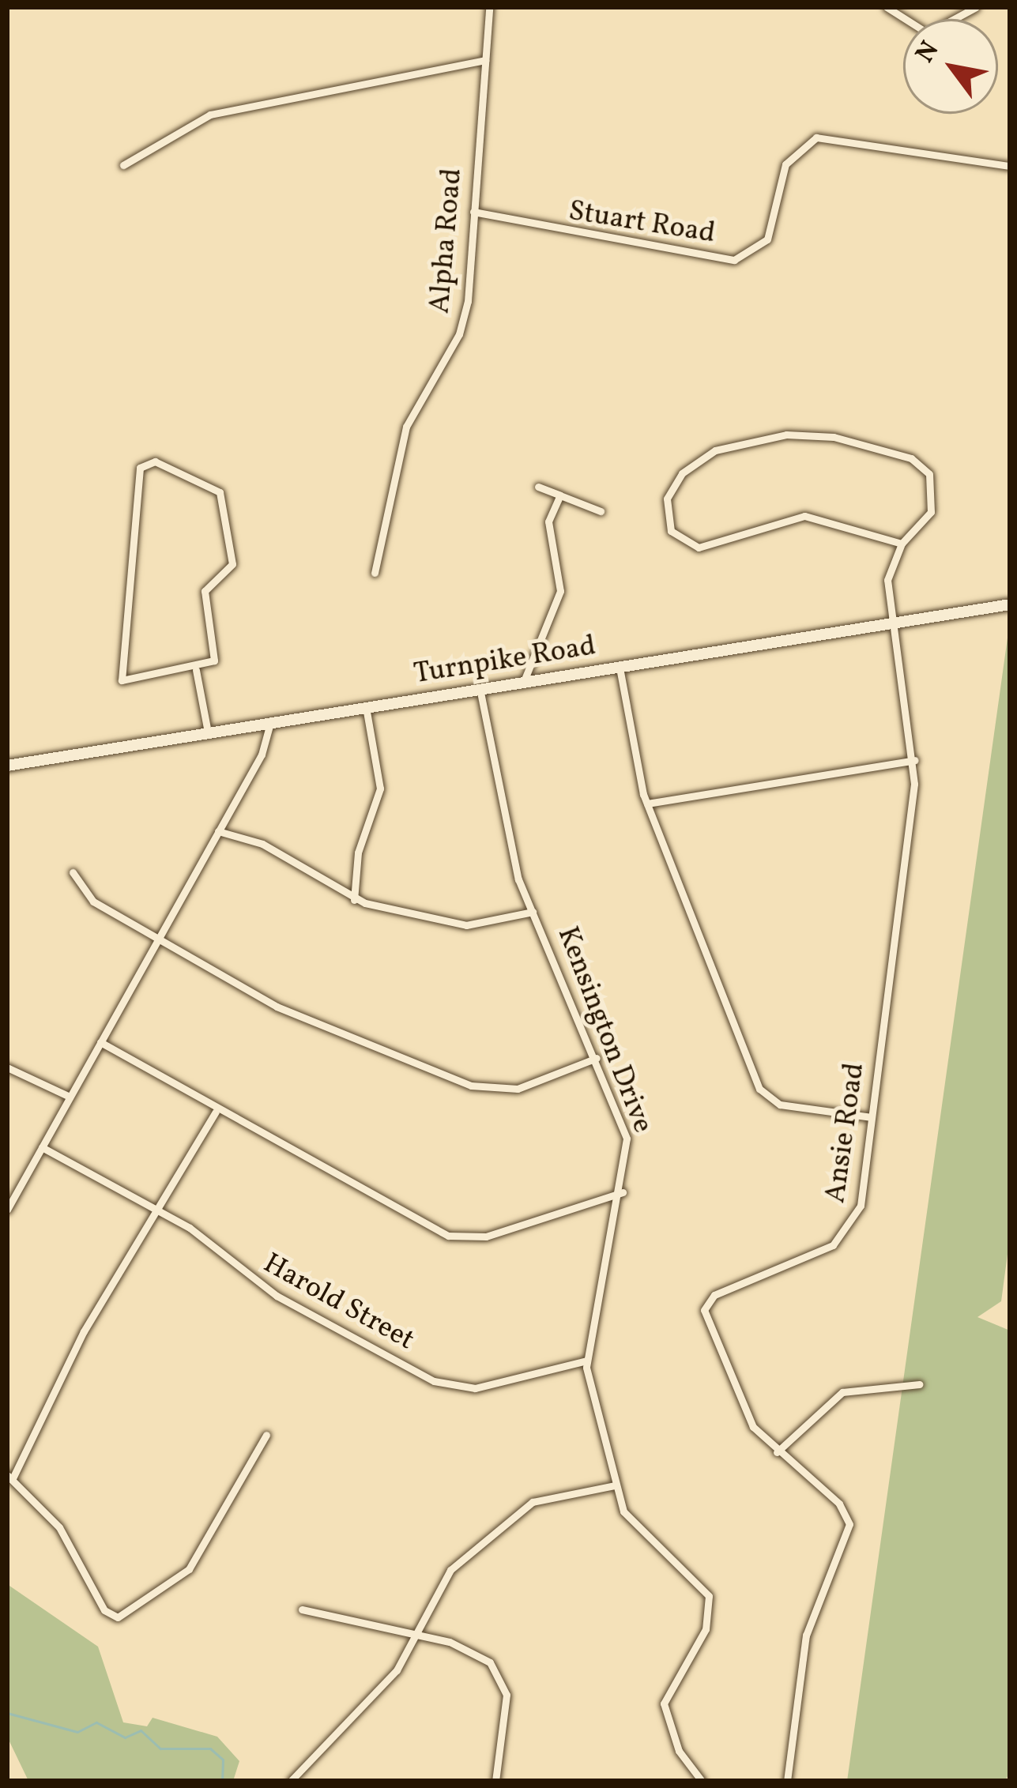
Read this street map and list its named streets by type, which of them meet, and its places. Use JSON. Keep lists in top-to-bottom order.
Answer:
{
  "streets": {
    "main road": ["Turnpike Road"],
    "street": [
      "Stuart Road",
      "Alpha Road",
      "Kensington Drive",
      "Ansie Road",
      "Harold Street"
    ]
  },
  "crossings": [
    ["Stuart Road", "Alpha Road"],
    ["Turnpike Road", "Kensington Drive"],
    ["Turnpike Road", "Ansie Road"],
    ["Kensington Drive", "Harold Street"]
  ],
  "north": "top left"
}
